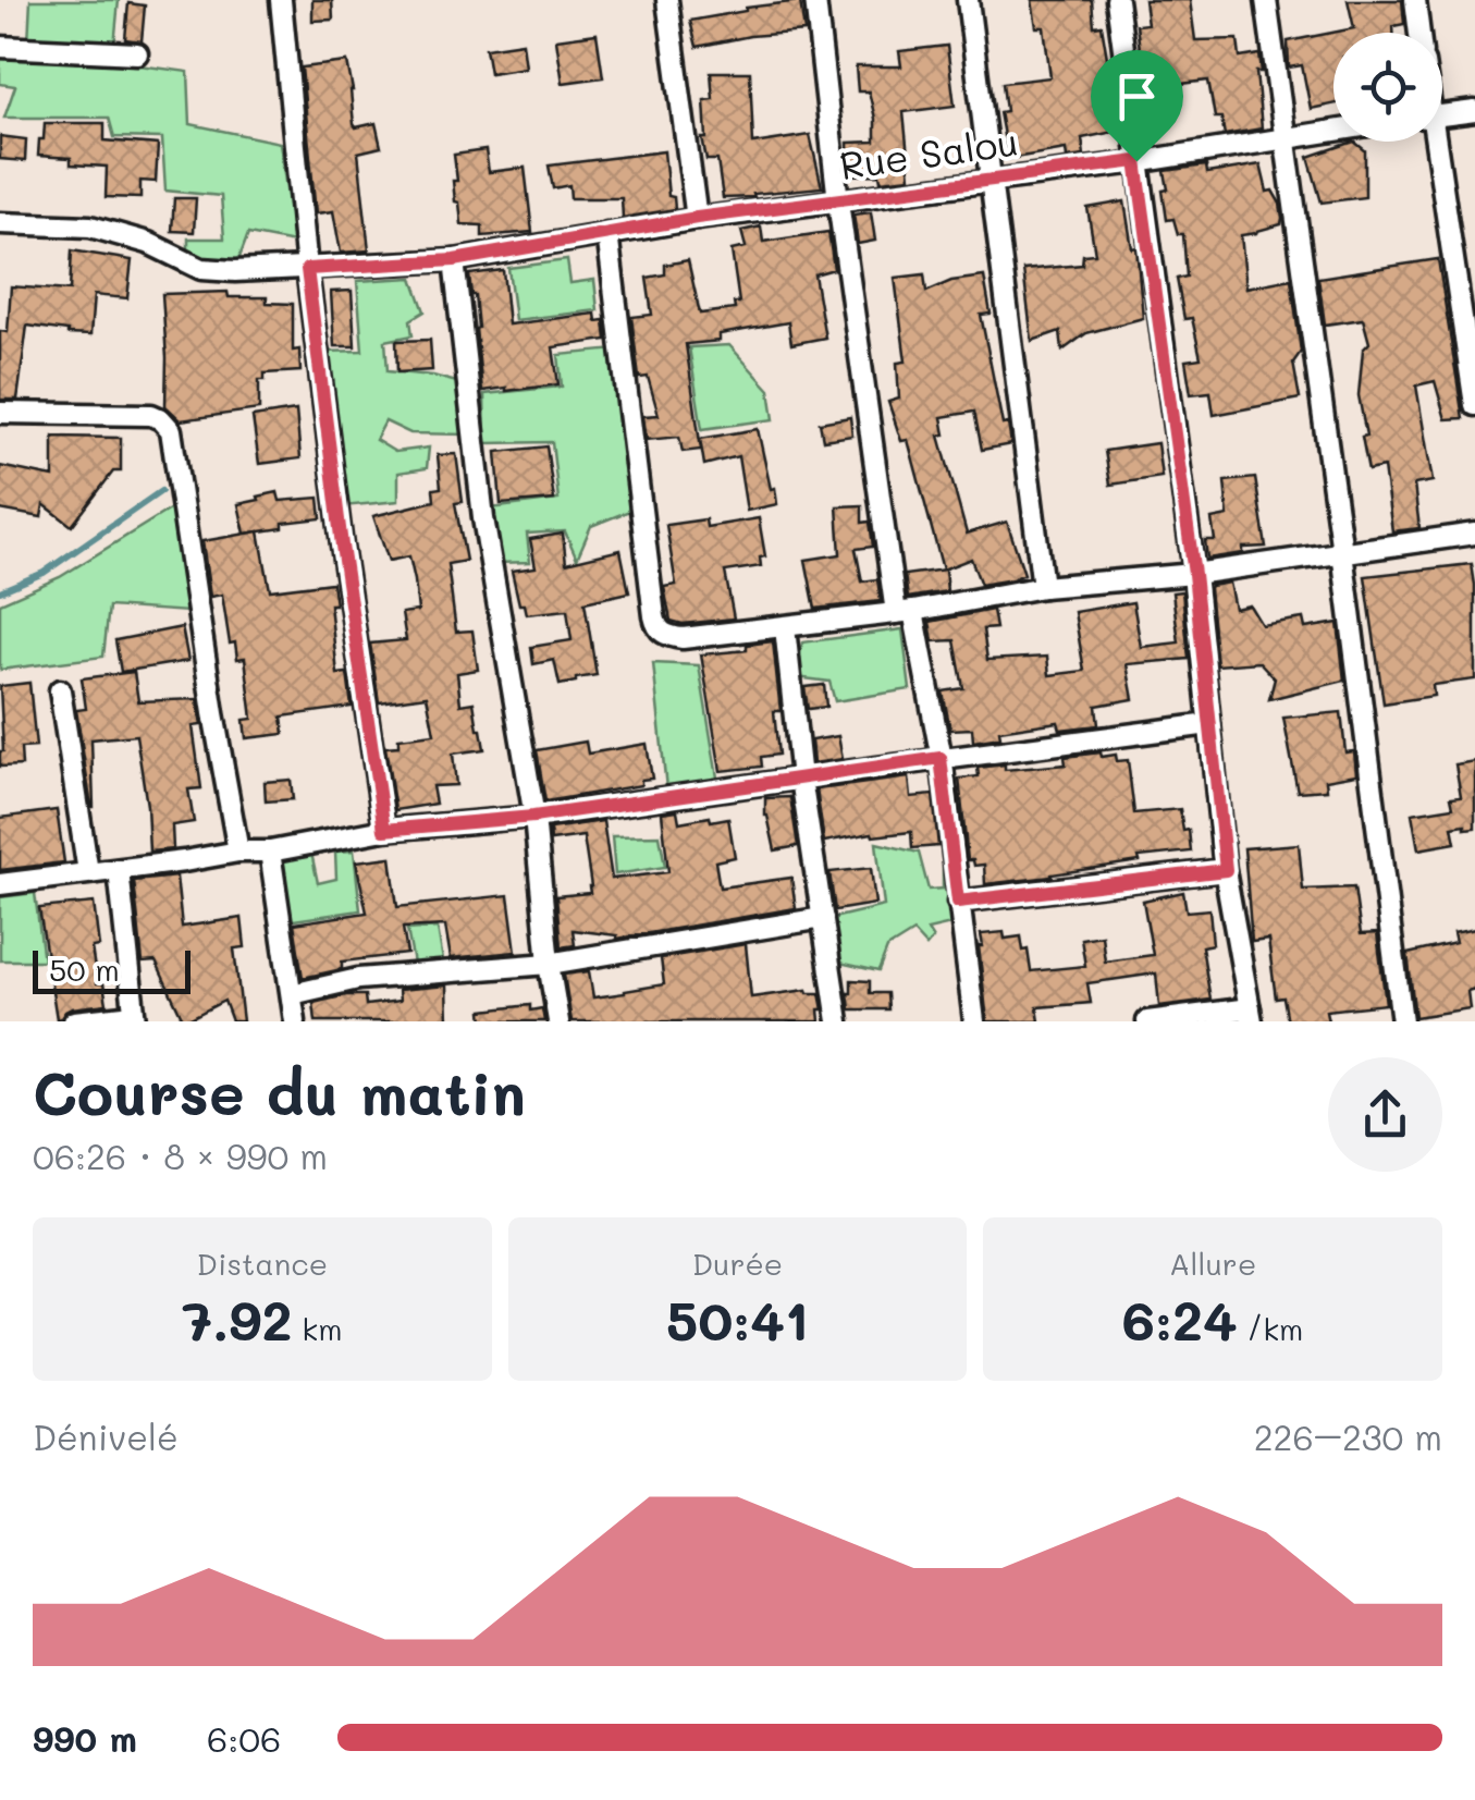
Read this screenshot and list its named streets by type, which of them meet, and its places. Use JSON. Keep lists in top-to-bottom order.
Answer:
{
  "streets": {
    "street": ["Rue Salou"]
  },
  "scale_bar": "50 m",
  "page": {
    "scale": "50 m",
    "heading": ["Course du matin", "06:26 · 8 × 990 m"],
    "stats": [
      ["Distance", "7.92 km"],
      ["Durée", "50:41"],
      ["Allure", "6:24 /km"]
    ],
    "chart": ["Dénivelé", "226–230 m"],
    "list": [
      {
        "name": "990 m",
        "note": "6:06"
      }
    ]
  }
}
